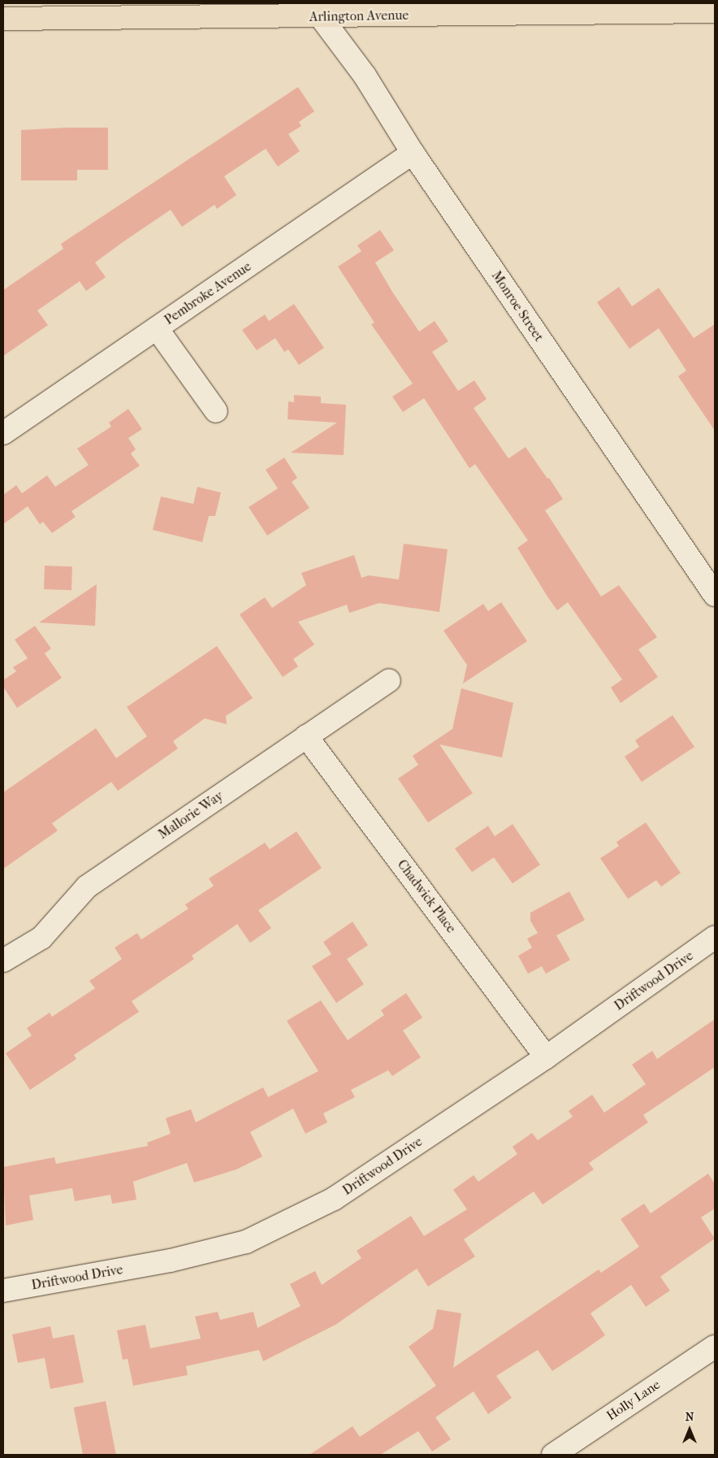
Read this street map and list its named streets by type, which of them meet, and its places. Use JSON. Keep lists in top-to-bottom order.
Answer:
{
  "streets": {
    "main road": ["Arlington Avenue"],
    "street": [
      "Pembroke Avenue",
      "Monroe Street",
      "Mallorie Way",
      "Chadwick Place",
      "Driftwood Drive",
      "Holly Lane"
    ]
  },
  "crossings": [
    ["Arlington Avenue", "Monroe Street"],
    ["Pembroke Avenue", "Monroe Street"],
    ["Mallorie Way", "Chadwick Place"],
    ["Chadwick Place", "Driftwood Drive"]
  ],
  "north": "top"
}
